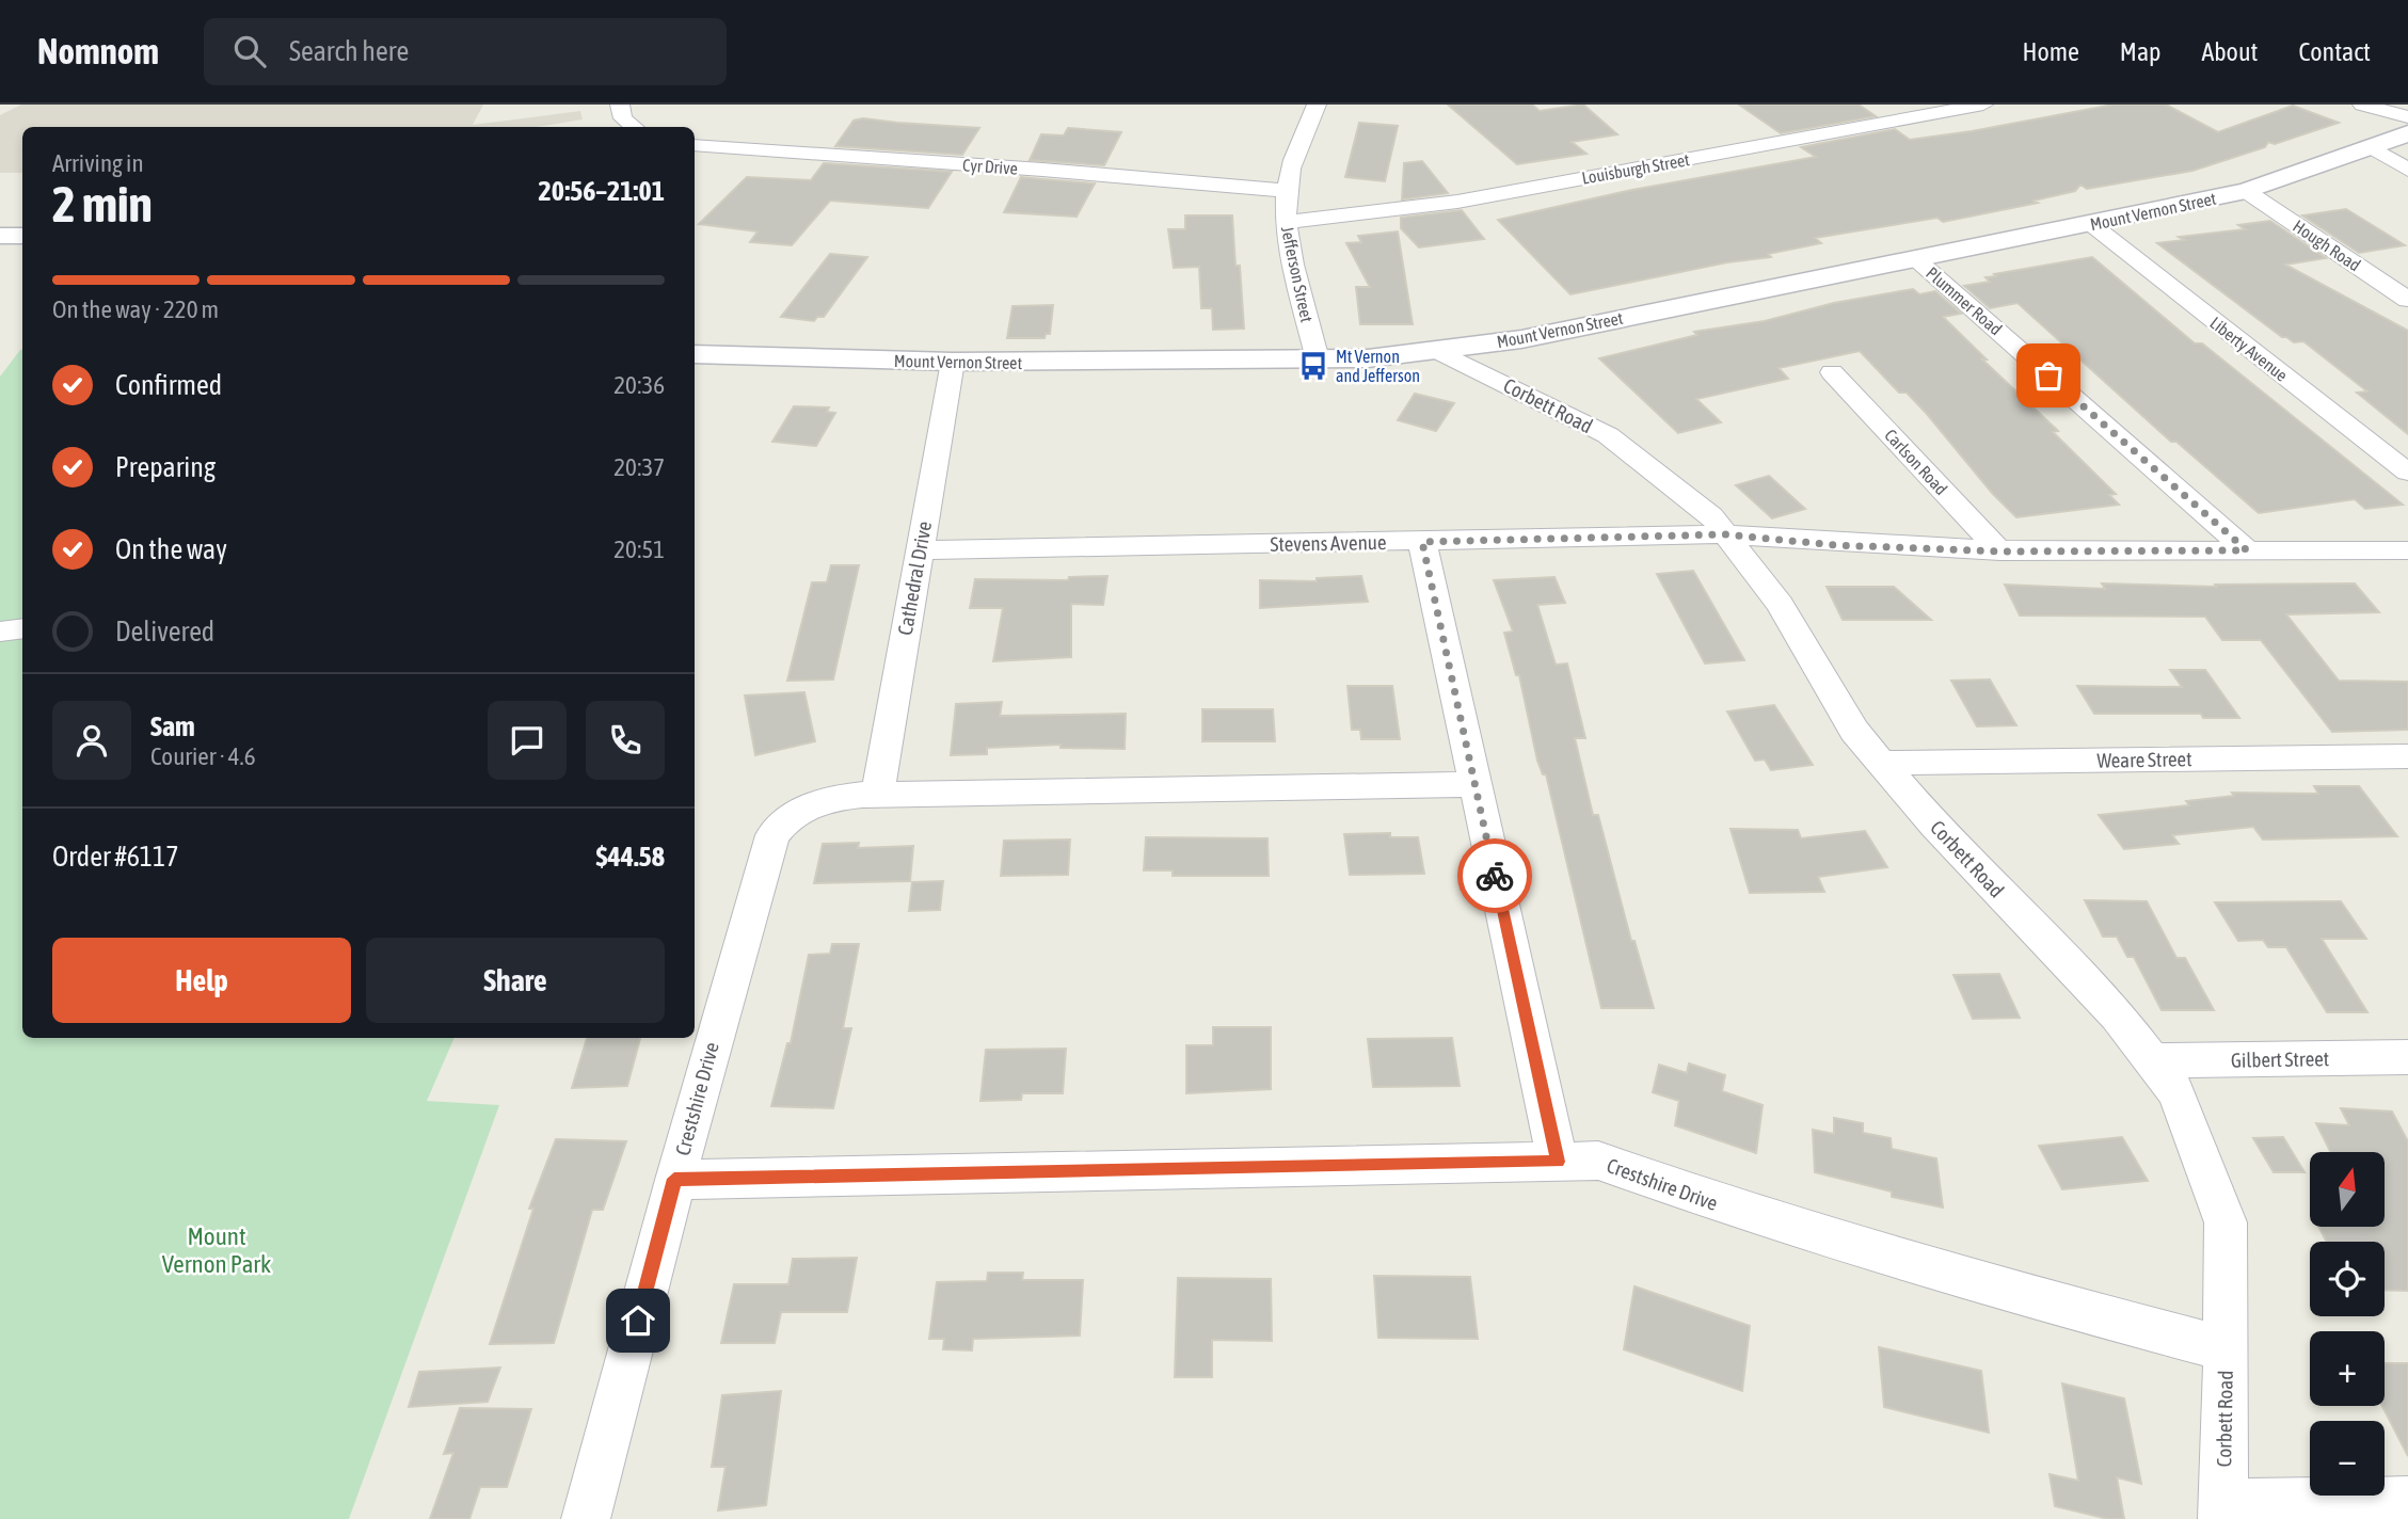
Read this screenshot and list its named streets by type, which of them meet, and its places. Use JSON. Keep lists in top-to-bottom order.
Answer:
{
  "streets": {
    "main road": ["Mount Vernon Street"],
    "street": [
      "Cyr Drive",
      "Louisburgh Street",
      "Hough Road",
      "Jefferson Street",
      "Plummer Road",
      "Liberty Avenue",
      "Corbett Road",
      "Carlson Road",
      "Stevens Avenue",
      "Cathedral Drive",
      "Weare Street",
      "Gilbert Street",
      "Crestshire Drive"
    ]
  },
  "crossings": [
    ["Cyr Drive", "Jefferson Street"],
    ["Louisburgh Street", "Jefferson Street"],
    ["Mount Vernon Street", "Hough Road"],
    ["Mount Vernon Street", "Jefferson Street"],
    ["Mount Vernon Street", "Plummer Road"],
    ["Mount Vernon Street", "Liberty Avenue"],
    ["Mount Vernon Street", "Corbett Road"],
    ["Mount Vernon Street", "Cathedral Drive"],
    ["Plummer Road", "Stevens Avenue"],
    ["Corbett Road", "Stevens Avenue"],
    ["Corbett Road", "Weare Street"],
    ["Corbett Road", "Gilbert Street"],
    ["Corbett Road", "Crestshire Drive"],
    ["Carlson Road", "Stevens Avenue"],
    ["Stevens Avenue", "Cathedral Drive"],
    ["Cathedral Drive", "Crestshire Drive"]
  ],
  "parks": ["Mount Vernon Park"],
  "places": {
    "bus stop": ["Mt Vernon and Jefferson"]
  },
  "north": "top",
  "page": {
    "header": "Nomnom",
    "search": "Search here",
    "nav": [
      "Home",
      "Map",
      "About",
      "Contact"
    ],
    "heading": ["2 min", "Arriving in", "20:56–21:01"],
    "panel": [
      "Sam",
      "Courier · 4.6",
      "Order #6117",
      "$44.58"
    ],
    "bar": "On the way · 220 m",
    "list": [
      ["Confirmed", "20:36"],
      ["Preparing", "20:37"],
      ["On the way", "20:51"],
      "Delivered"
    ],
    "buttons": ["Help", "Share"],
    "map_buttons": ["+", "−"]
  }
}
